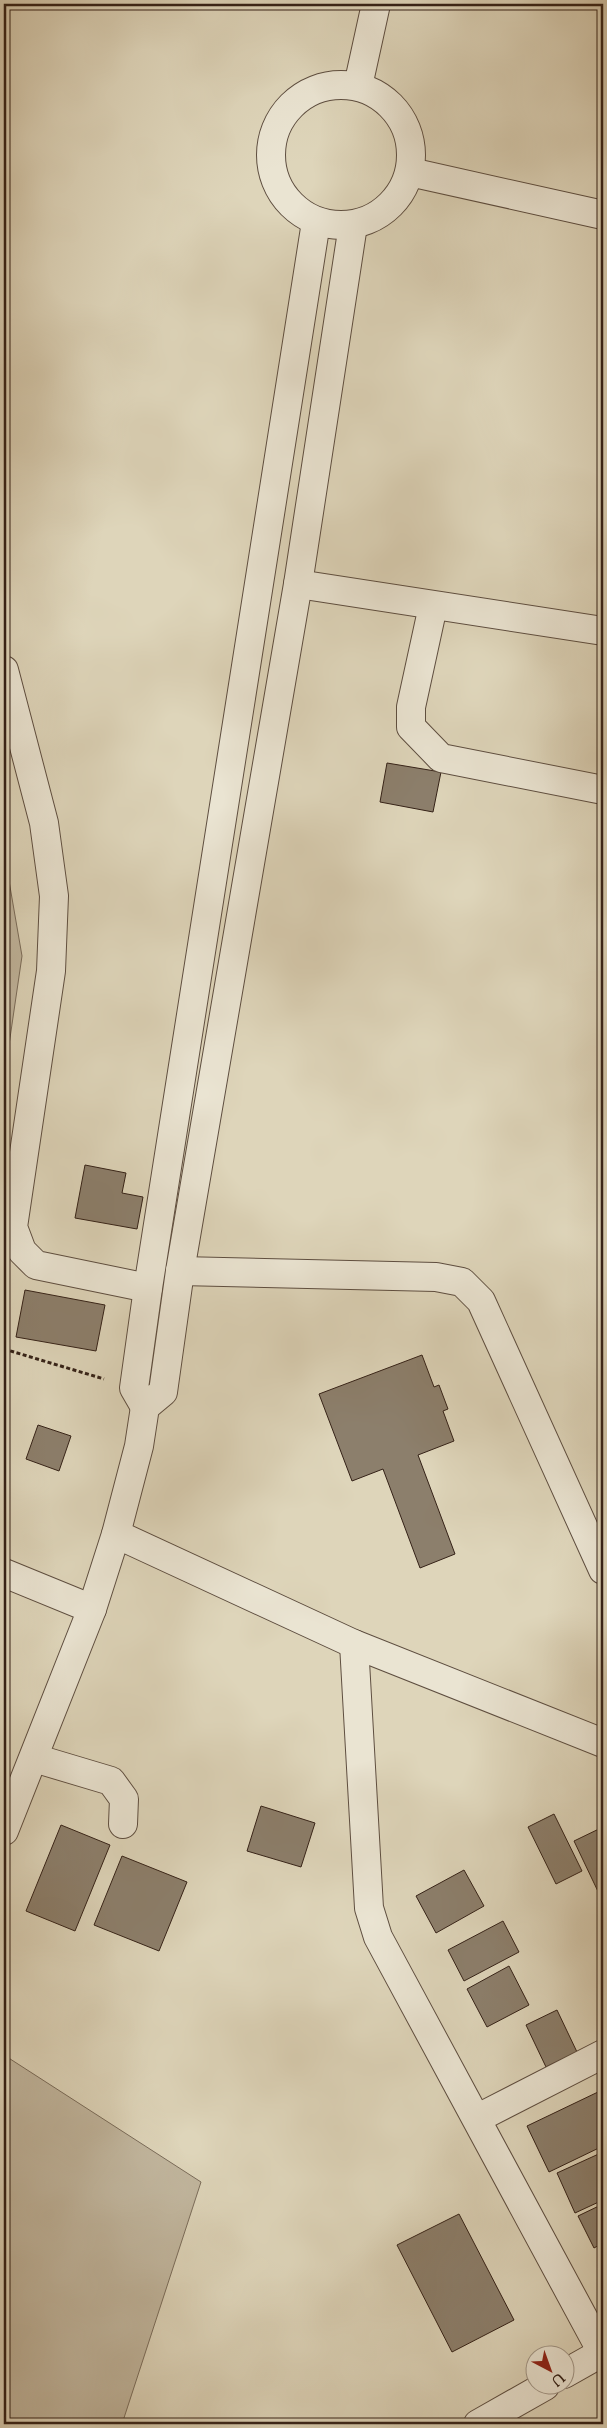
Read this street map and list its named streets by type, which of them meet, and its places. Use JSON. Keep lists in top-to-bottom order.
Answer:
{
  "north": "bottom right"
}
